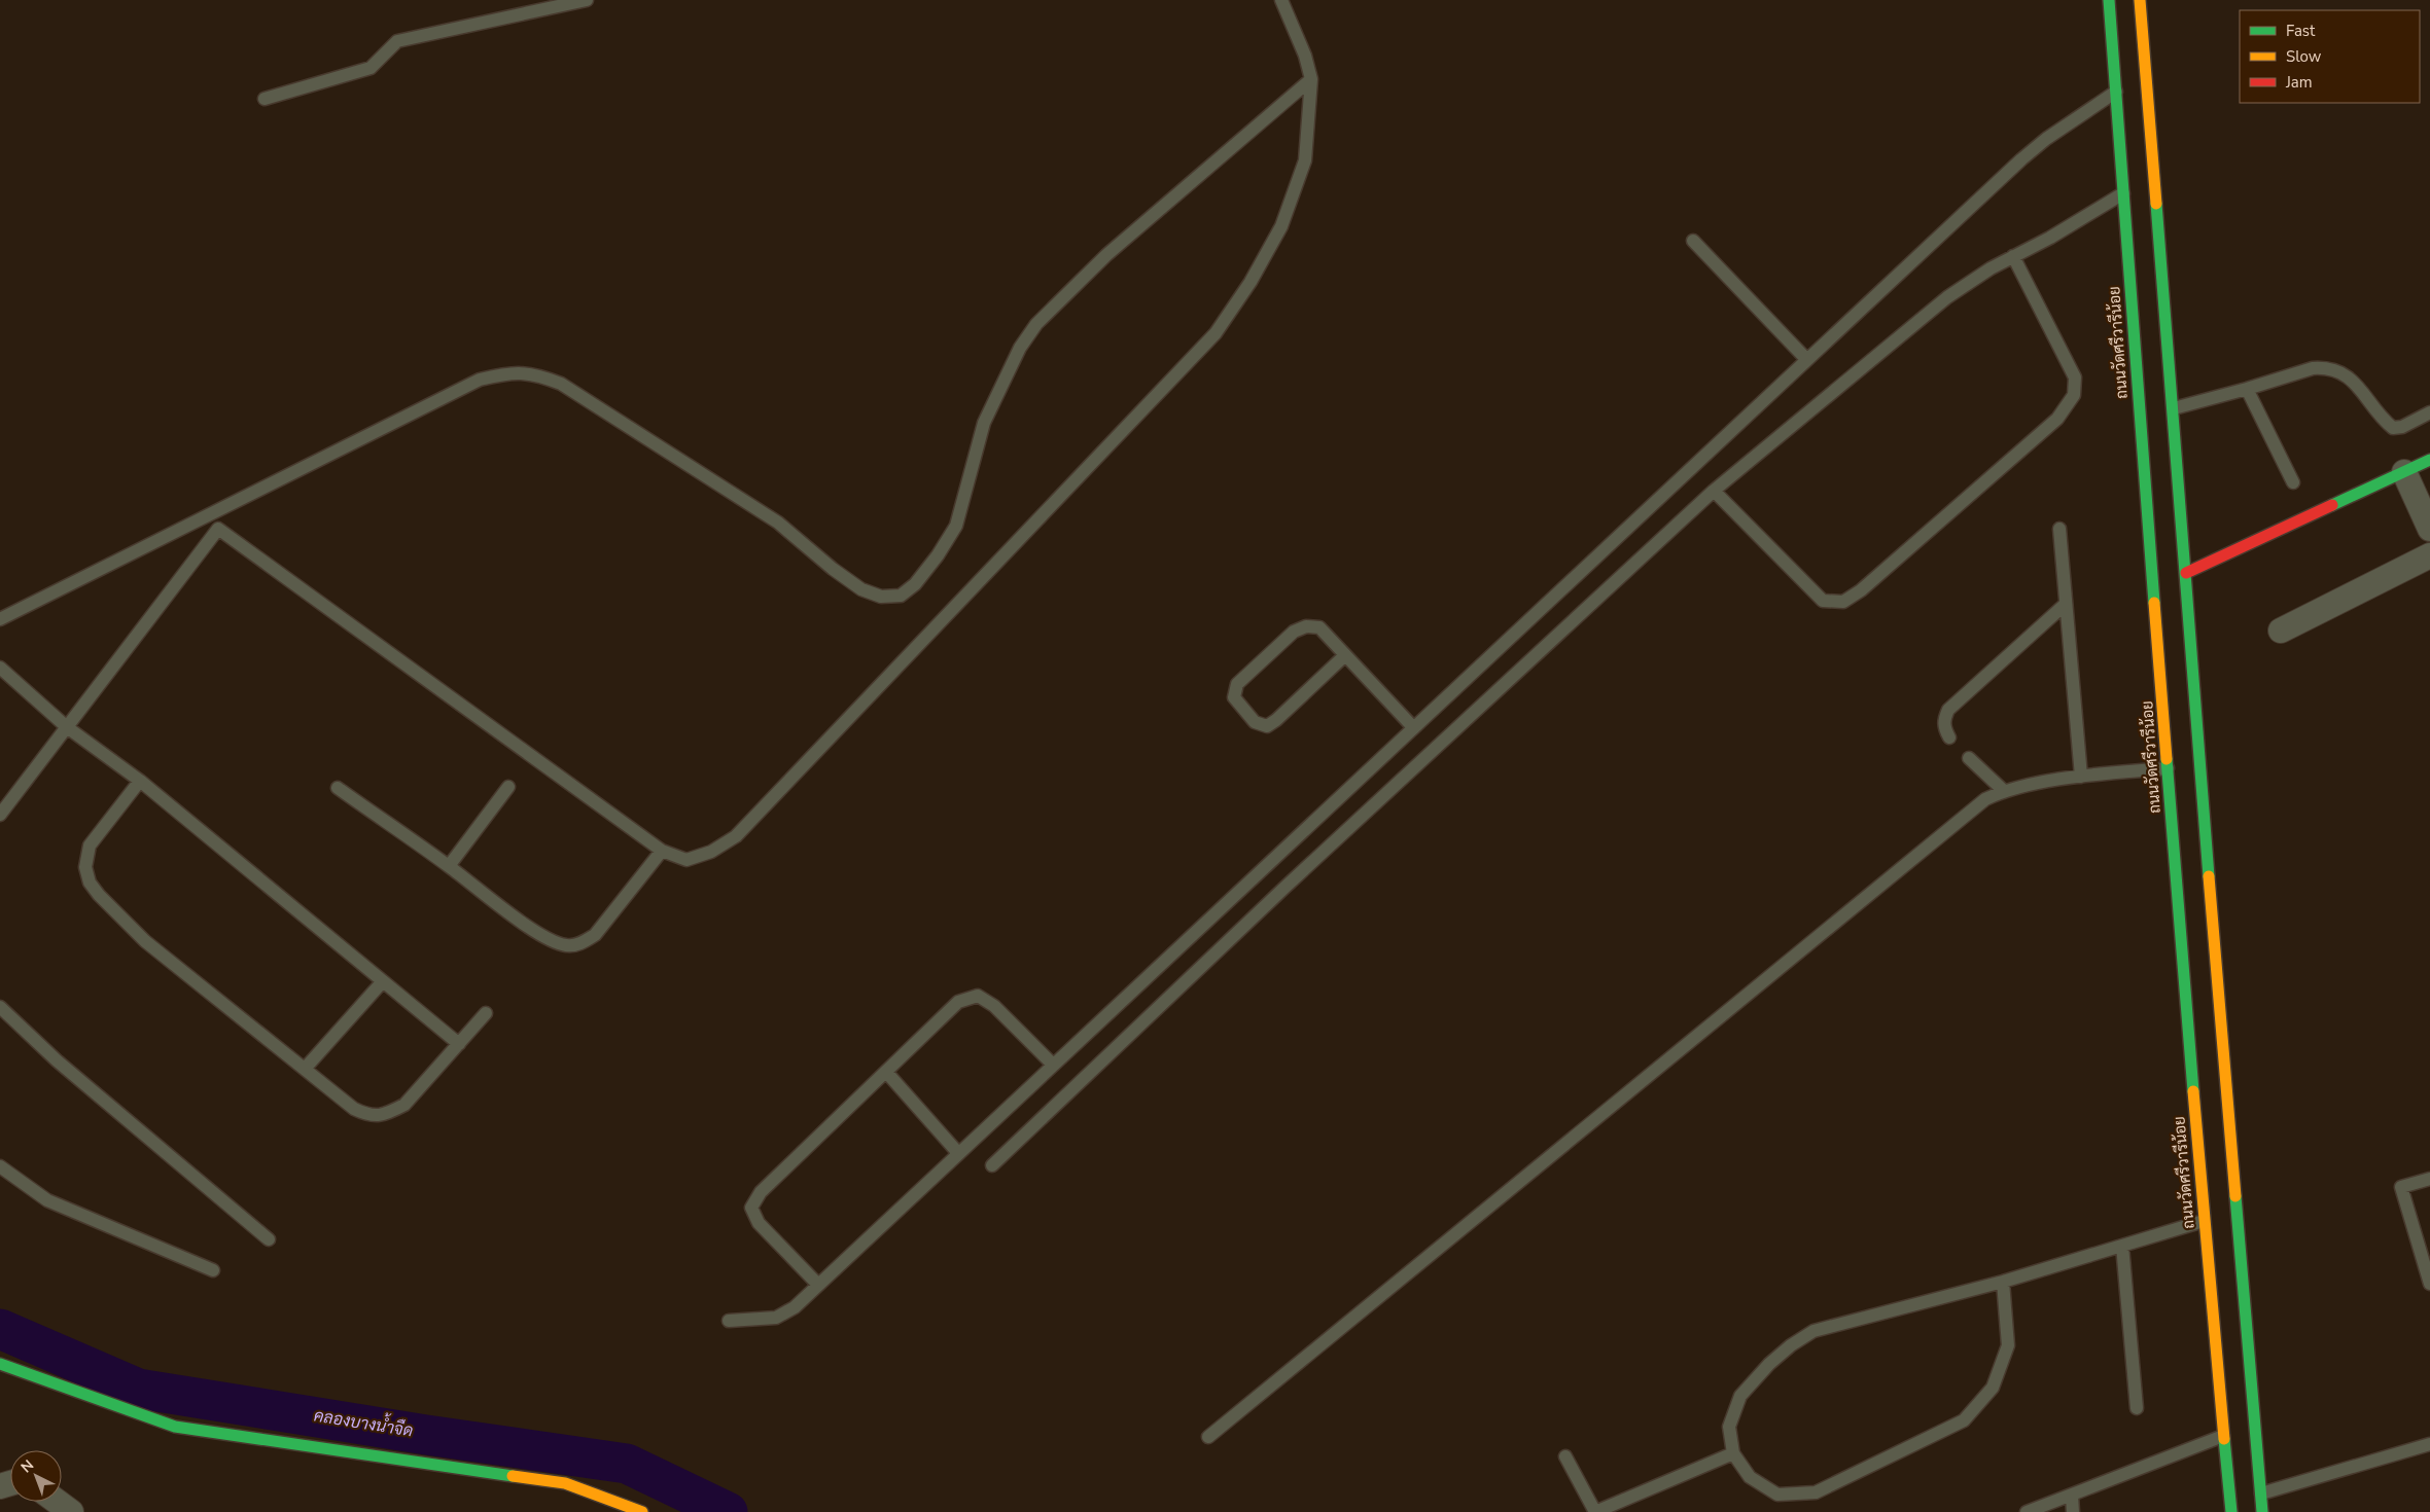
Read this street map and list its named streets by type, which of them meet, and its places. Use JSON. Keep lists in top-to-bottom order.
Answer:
{
  "streets": {
    "main road": ["ถนนวัดศรีวารีน้อย"]
  },
  "water": ["คลองบางน้ำจืด"],
  "legend": ["Fast", "Slow", "Jam"],
  "north": "top left"
}
